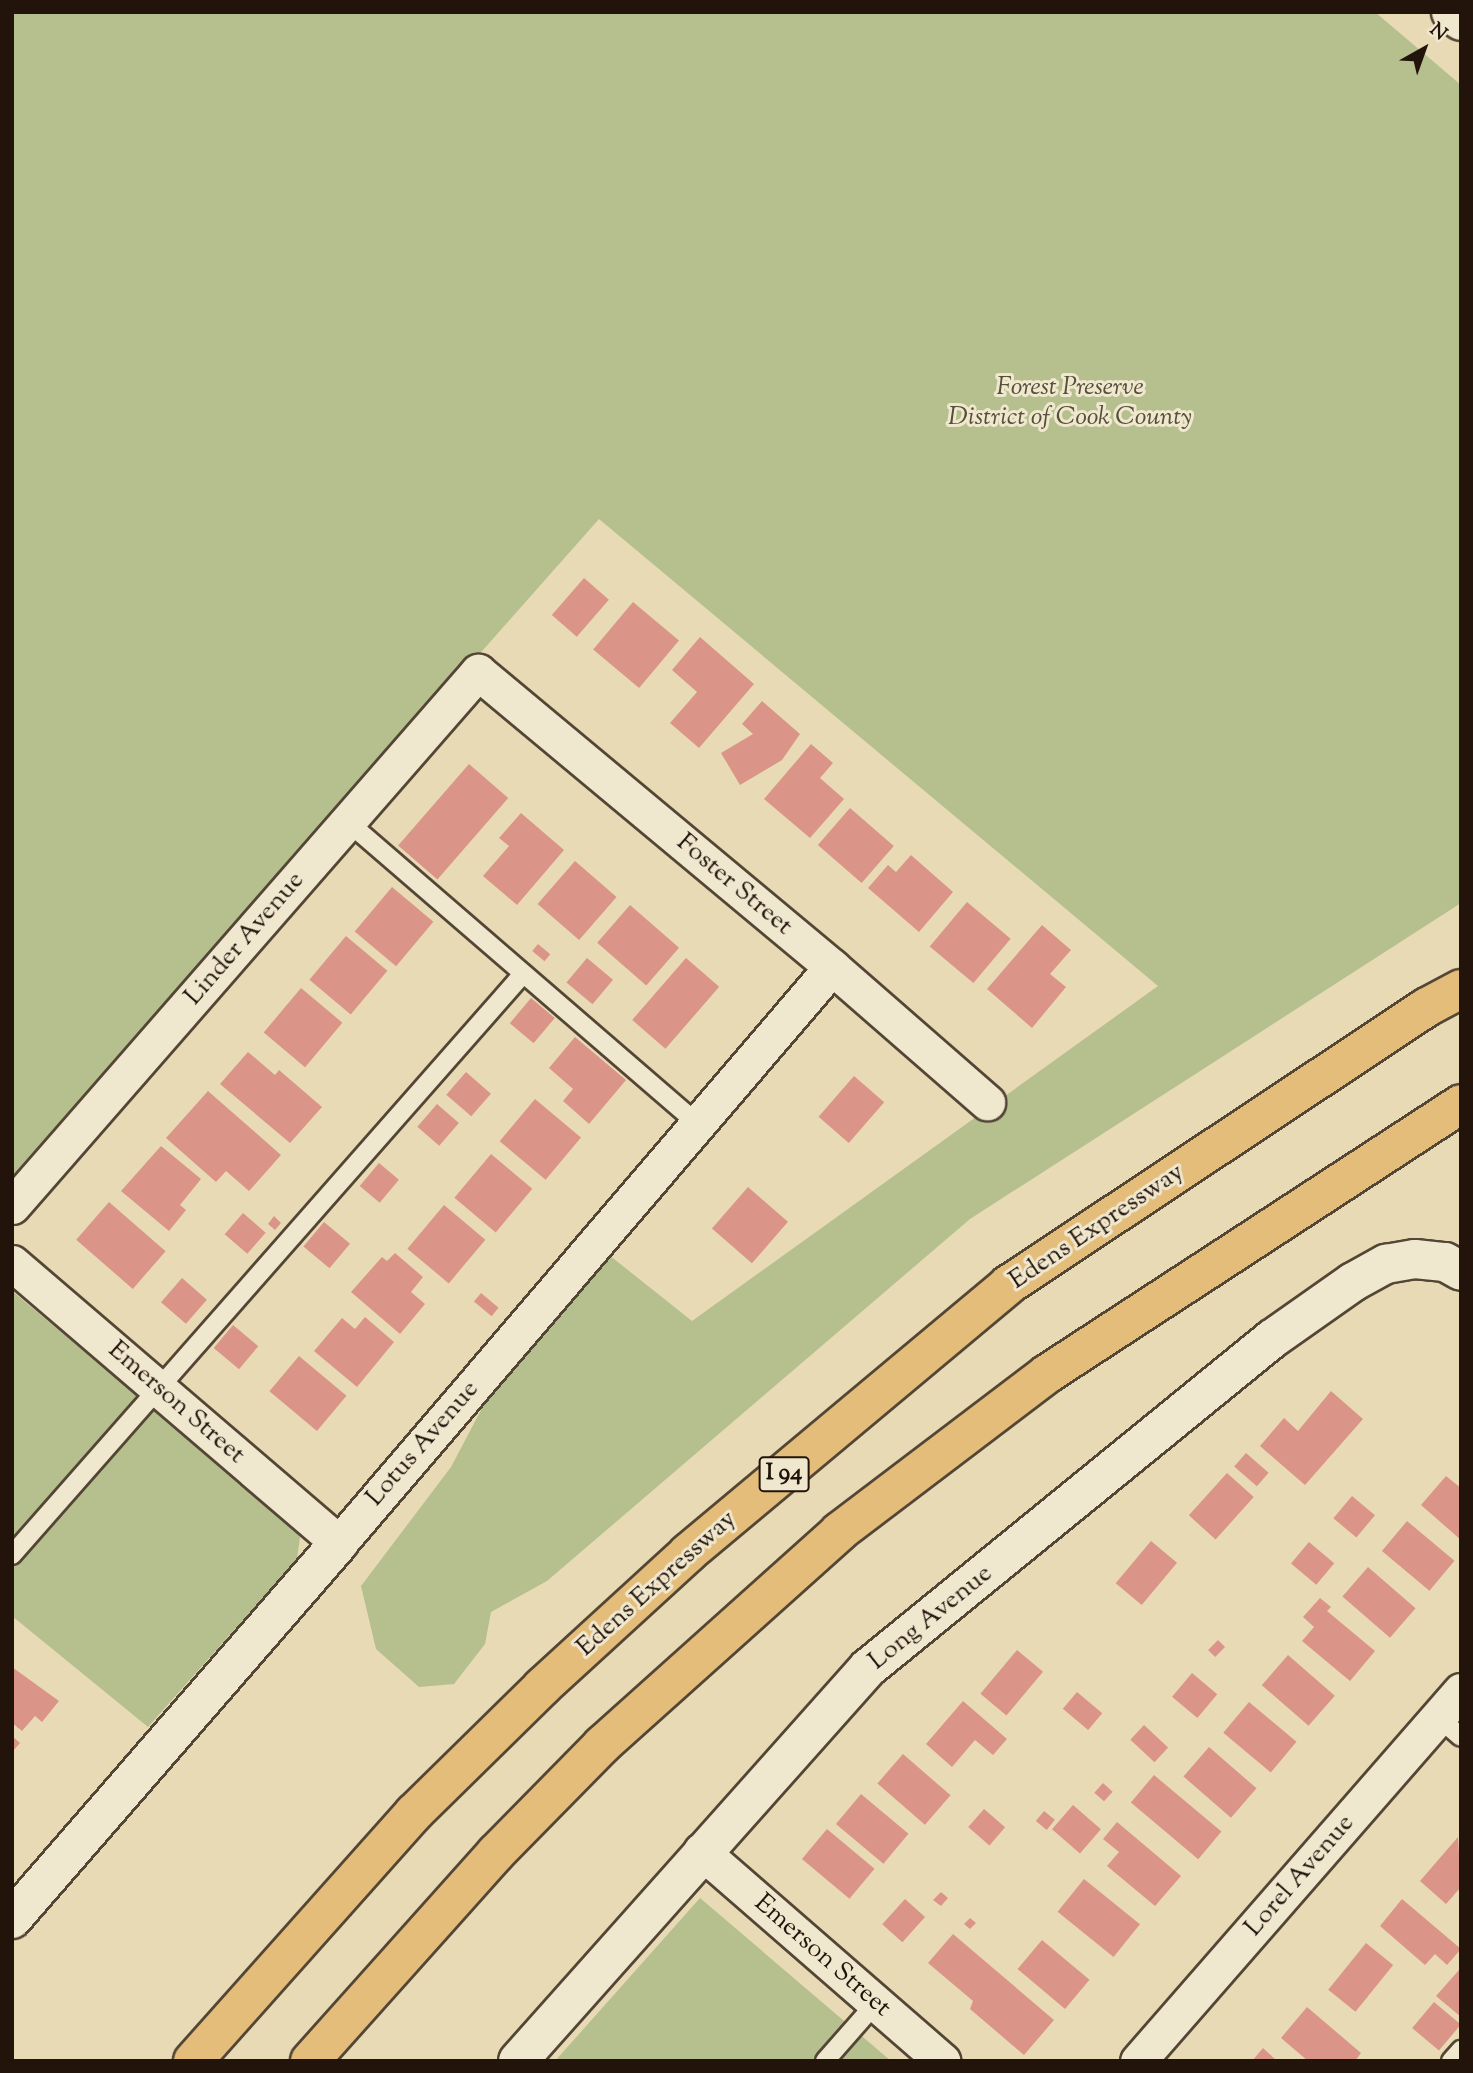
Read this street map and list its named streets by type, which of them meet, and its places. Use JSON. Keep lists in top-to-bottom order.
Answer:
{
  "streets": {
    "highway": ["Edens Expressway", "I 94"],
    "street": [
      "Foster Street",
      "Linder Avenue",
      "Emerson Street",
      "Lotus Avenue",
      "Long Avenue",
      "Lorel Avenue"
    ]
  },
  "crossings": [
    ["Foster Street", "Linder Avenue"],
    ["Foster Street", "Lotus Avenue"],
    ["Emerson Street", "Lotus Avenue"],
    ["Emerson Street", "Long Avenue"]
  ],
  "parks": ["Forest Preserve District of Cook County"],
  "north": "top right"
}
